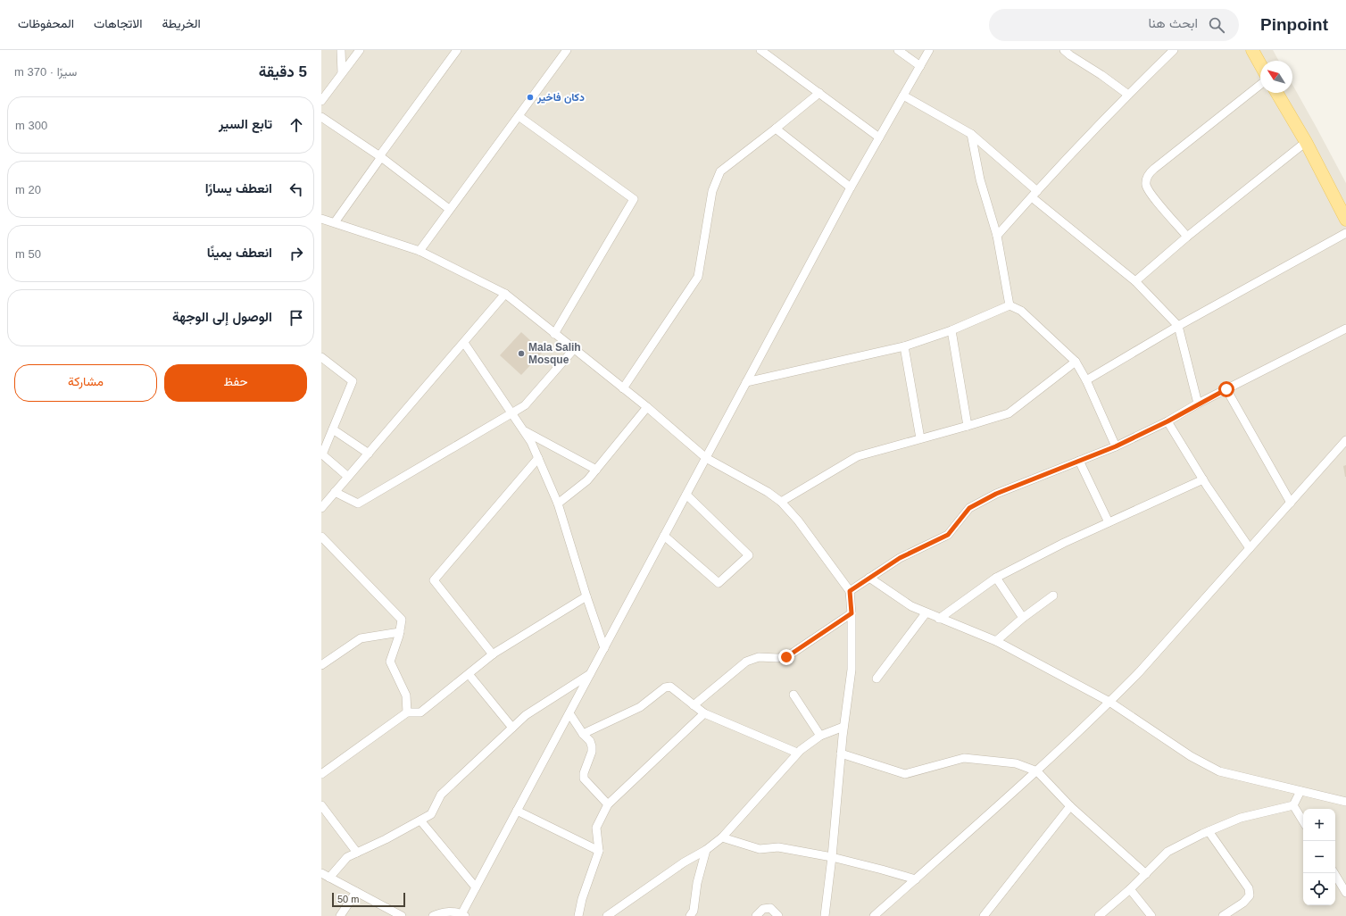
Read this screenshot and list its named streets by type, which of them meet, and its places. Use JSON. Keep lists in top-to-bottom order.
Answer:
{
  "places": ["دكان فاخیر", "Mala Salih Mosque"],
  "scale_bar": "50 m",
  "north": "top left",
  "page": {
    "header": "Pinpoint",
    "search": "ابحث هنا",
    "nav": ["الخريطة", "الاتجاهات", "المحفوظات"],
    "heading": ["5 دقيقة", "سيرًا · 370 m"],
    "list": [
      ["تابع السير", "300 m"],
      ["انعطف يسارًا", "20 m"],
      ["انعطف يمينًا", "50 m"],
      "الوصول إلى الوجهة"
    ],
    "buttons": ["حفظ", "مشاركة"],
    "map_buttons": ["+", "−"],
    "scale": "50 m"
  }
}
